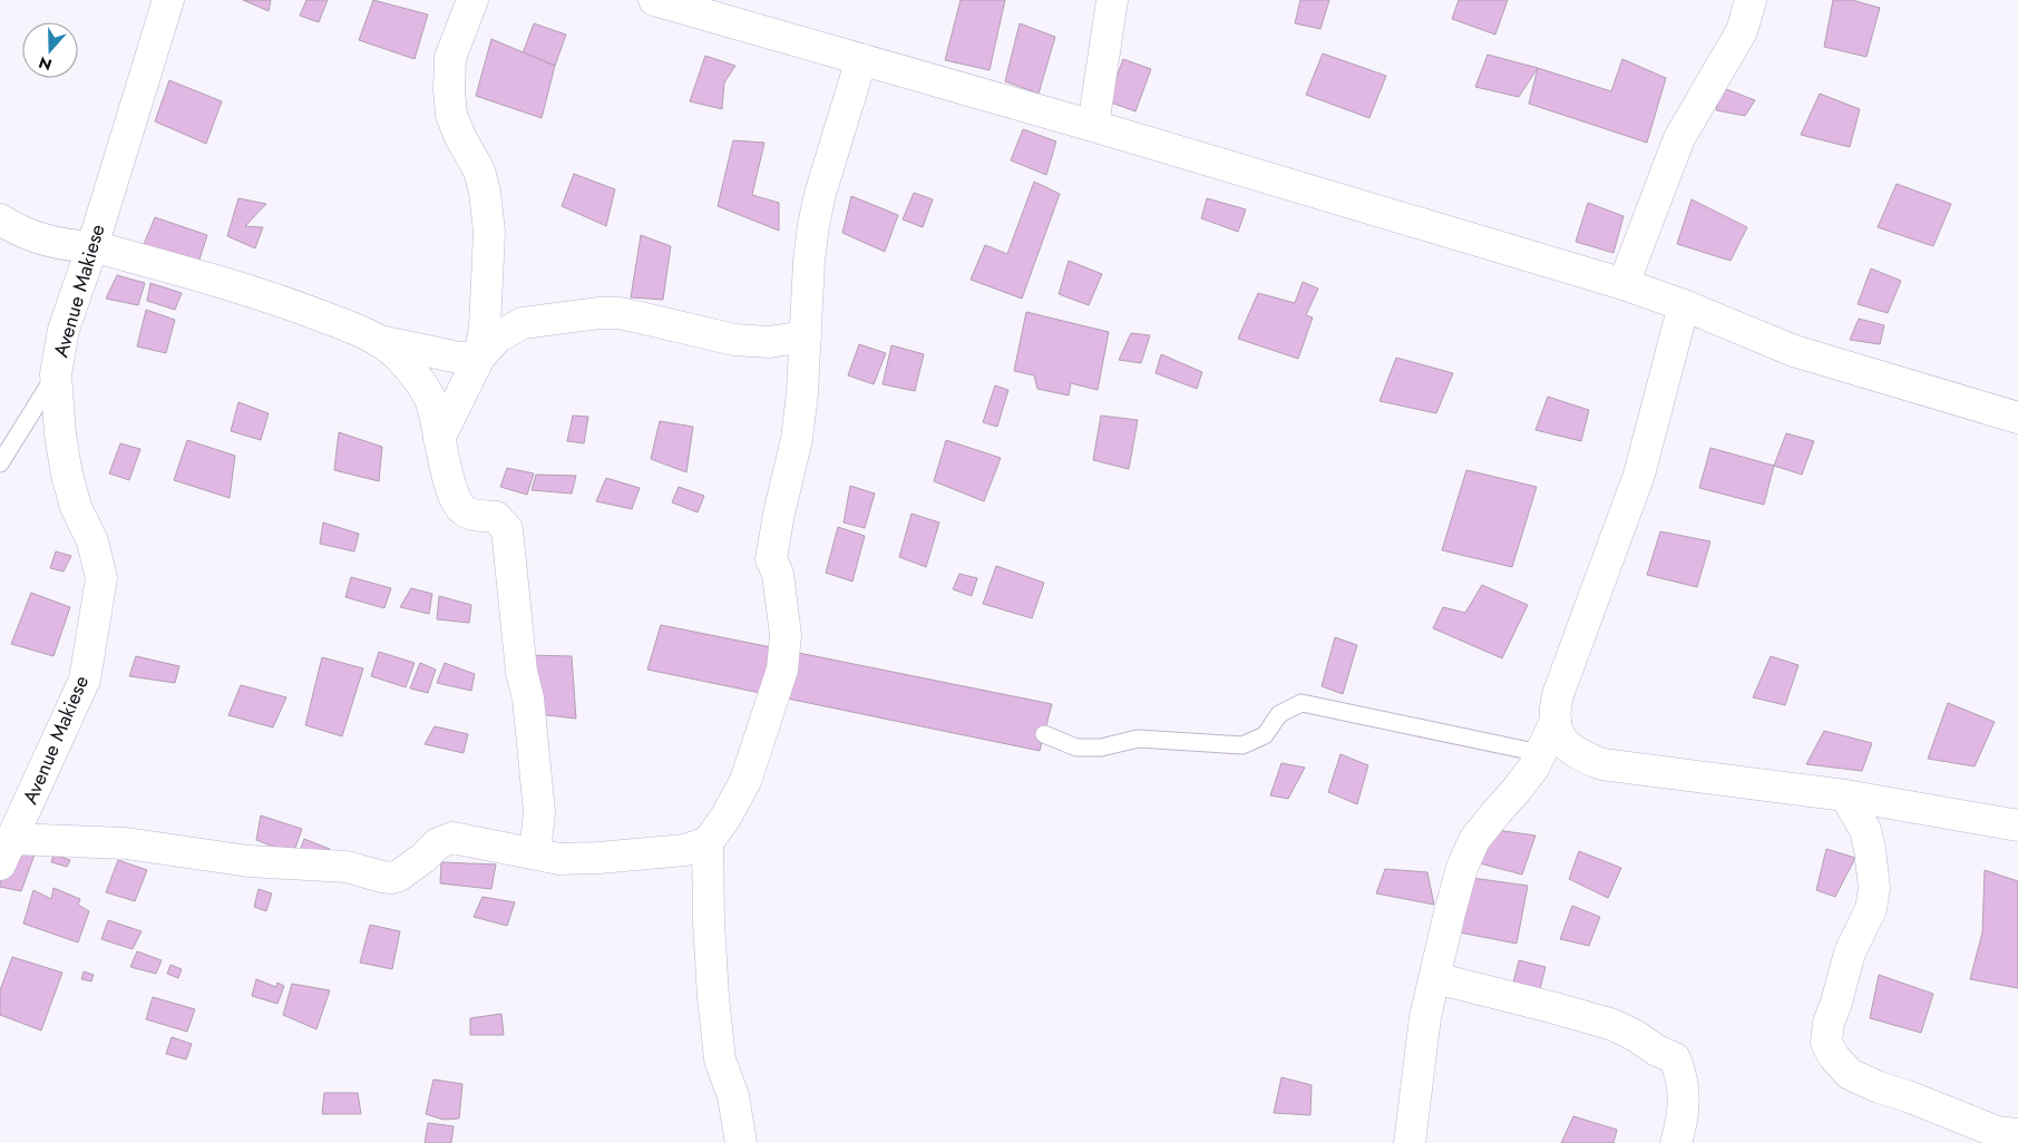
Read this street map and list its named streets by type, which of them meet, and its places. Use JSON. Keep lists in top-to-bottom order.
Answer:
{
  "streets": {
    "street": ["Avenue Makiese"]
  },
  "north": "bottom"
}
